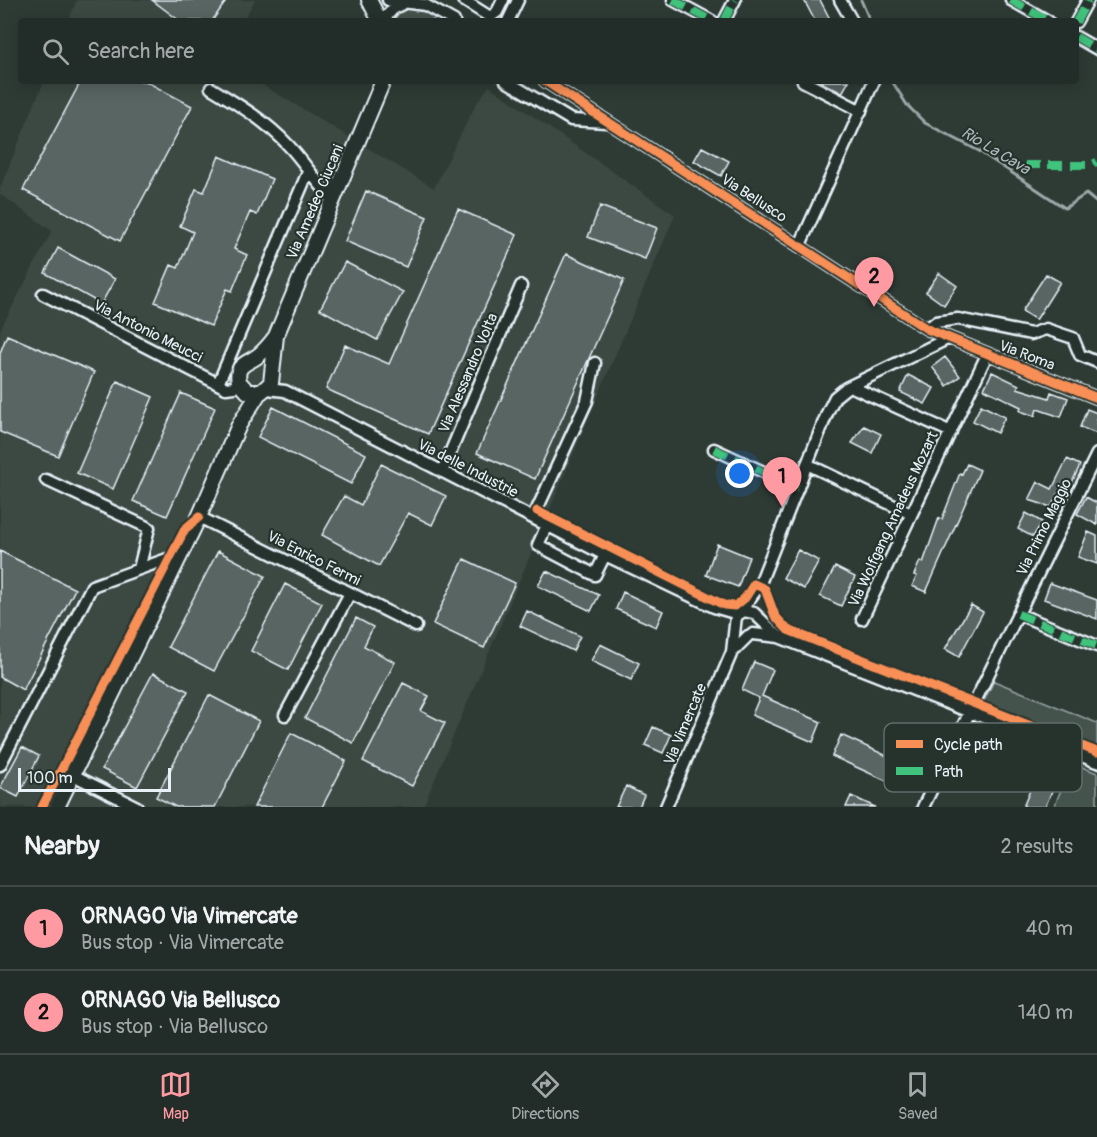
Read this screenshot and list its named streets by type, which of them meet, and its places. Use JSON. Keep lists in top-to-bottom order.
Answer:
{
  "streets": {
    "main road": ["Via Amedeo Ciucani"],
    "street": [
      "Via Bellusco",
      "Via Antonio Meucci",
      "Via Roma",
      "Via Alessandro Volta",
      "Via delle Industrie",
      "Via Wolfgang Amadeus Mozart",
      "Via Primo Maggio",
      "Via Enrico Fermi",
      "Via Vimercate"
    ]
  },
  "crossings": [
    ["Via Bellusco", "Via Roma"],
    ["Via Amedeo Ciucani", "Via Antonio Meucci"],
    ["Via Amedeo Ciucani", "Via delle Industrie"],
    ["Via Amedeo Ciucani", "Via Enrico Fermi"],
    ["Via Antonio Meucci", "Via delle Industrie"],
    ["Via Alessandro Volta", "Via delle Industrie"],
    ["Via delle Industrie", "Via Vimercate"]
  ],
  "water": ["Rio La Cava"],
  "legend": ["Cycle path", "Path"],
  "scale_bar": "100 m",
  "page": {
    "search": "Search here",
    "pins": ["2", "1"],
    "scale": "100 m",
    "heading": ["Nearby", "2 results"],
    "list": [
      {
        "mark": "1",
        "name": "ORNAGO Via Vimercate",
        "note": "Bus stop · Via Vimercate",
        "value": "40 m"
      },
      {
        "mark": "2",
        "name": "ORNAGO Via Bellusco",
        "note": "Bus stop · Via Bellusco",
        "value": "140 m"
      }
    ],
    "nav": ["Map", "Directions", "Saved"]
  }
}
